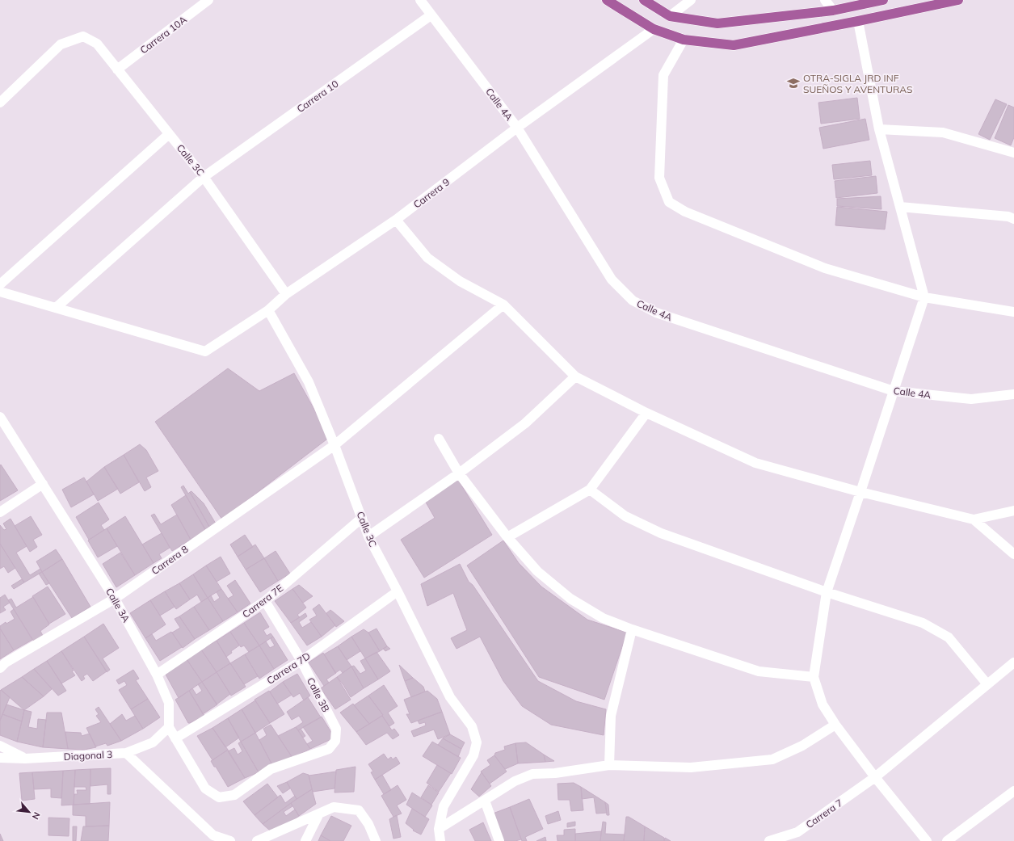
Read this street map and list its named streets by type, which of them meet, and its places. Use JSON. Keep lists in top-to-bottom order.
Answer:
{
  "streets": {
    "street": [
      "Carrera 10A",
      "Carrera 10",
      "Calle 4A",
      "Calle 3C",
      "Carrera 9",
      "Carrera 8",
      "Carrera 7E",
      "Calle 3A",
      "Carrera 7D",
      "Calle 3B",
      "Diagonal 3",
      "Carrera 7"
    ]
  },
  "crossings": [
    ["Carrera 10A", "Calle 3C"],
    ["Carrera 10", "Calle 4A"],
    ["Carrera 10", "Calle 3C"],
    ["Carrera 10", "Carrera 9"],
    ["Calle 4A", "Carrera 9"],
    ["Calle 3C", "Carrera 9"],
    ["Calle 3C", "Carrera 8"],
    ["Calle 3C", "Carrera 7E"],
    ["Calle 3C", "Carrera 7D"],
    ["Carrera 8", "Calle 3A"],
    ["Carrera 7E", "Calle 3A"],
    ["Carrera 7E", "Calle 3B"],
    ["Calle 3A", "Diagonal 3"],
    ["Carrera 7D", "Calle 3B"]
  ],
  "places": {
    "school or university": ["OTRA-SIGLA JRD INF SUEÑOS Y AVENTURAS"]
  },
  "north": "bottom right"
}
